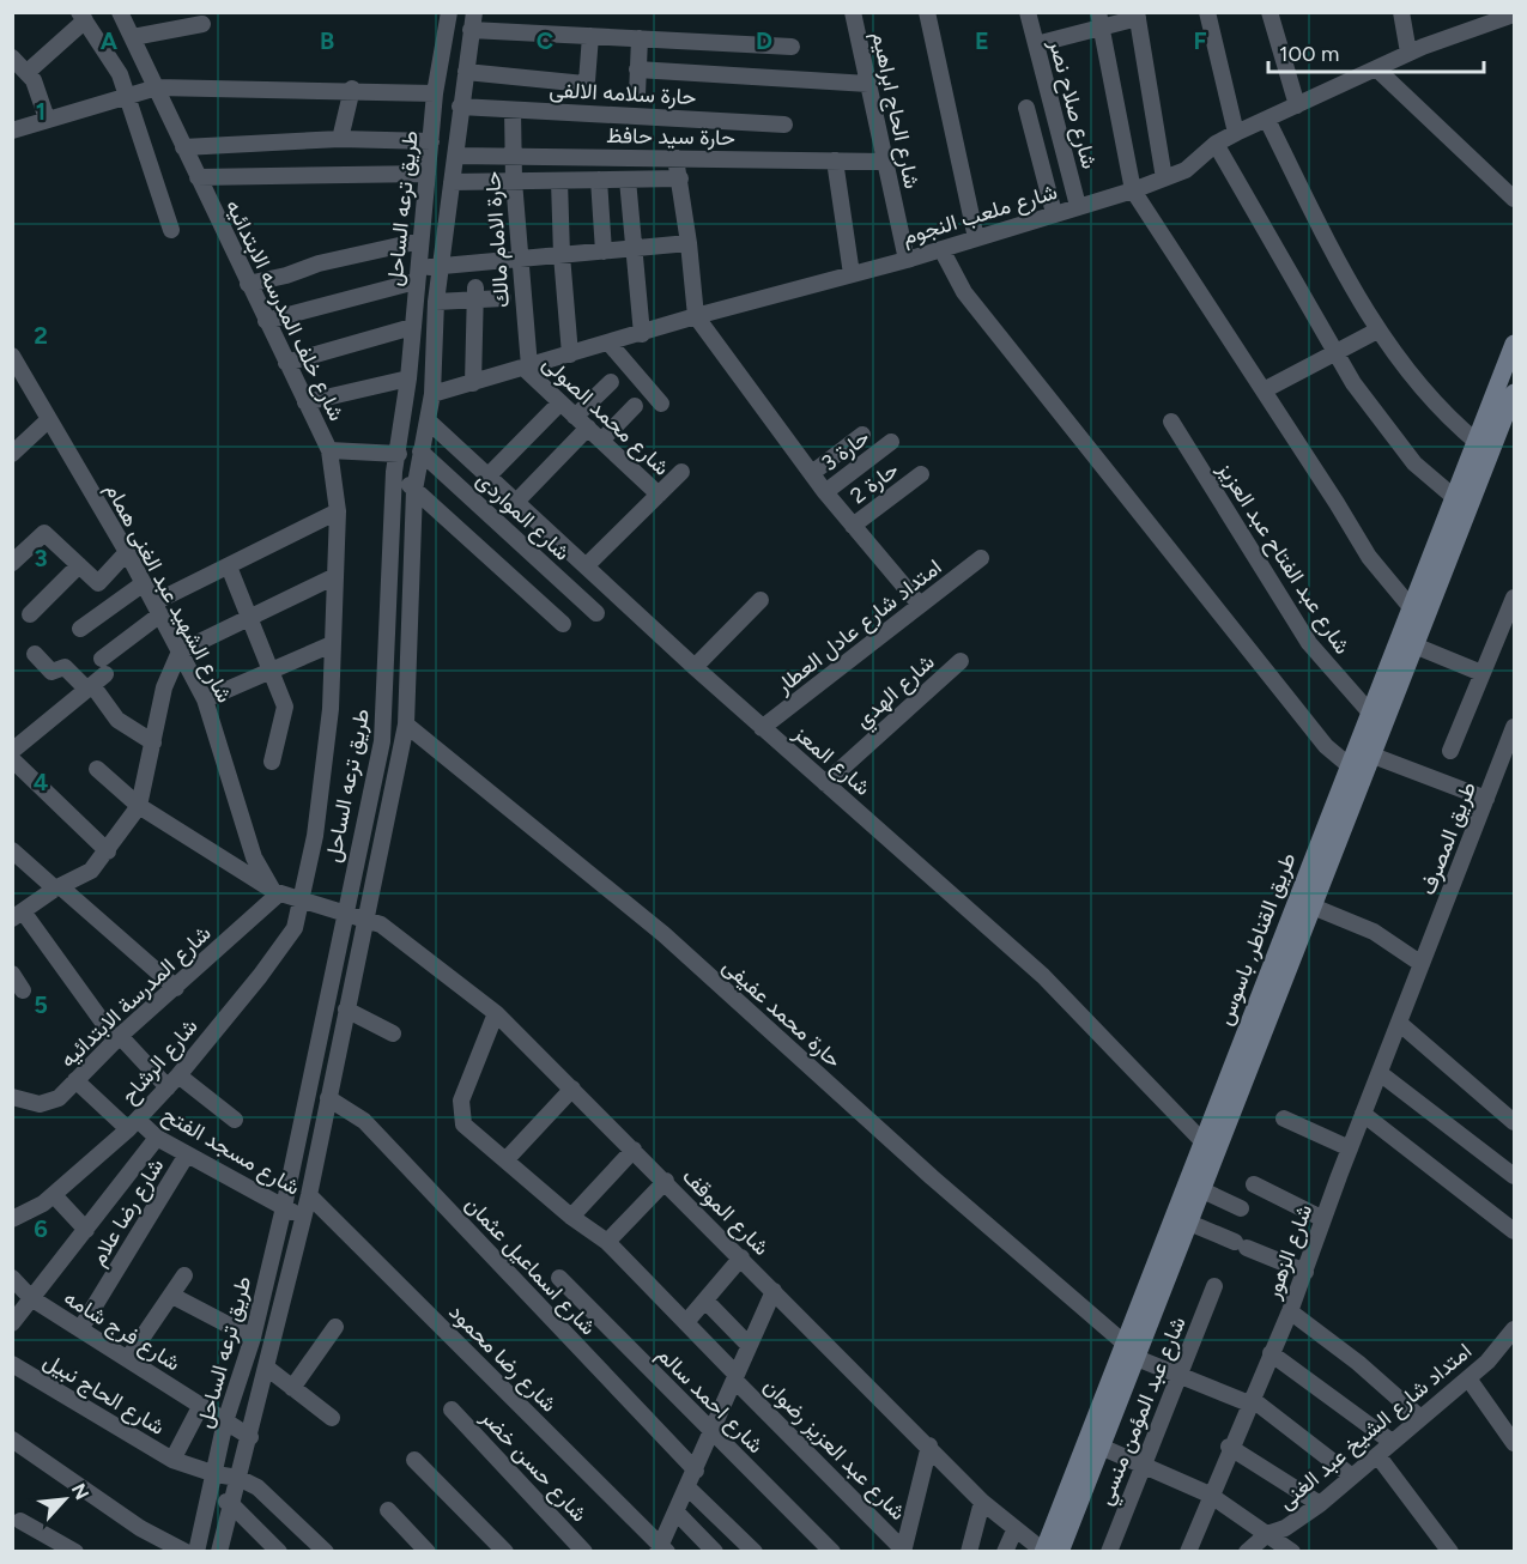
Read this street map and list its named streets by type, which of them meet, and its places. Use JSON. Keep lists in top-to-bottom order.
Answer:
{
  "streets": {
    "main road": ["طريق القناطر, باسوس"],
    "street": [
      "حارة سلامه الالفى",
      "شارع صلاح نصر",
      "شارع الحاج ابراهيم",
      "حارة سيد حافظ",
      "طريق ترعه الساحل",
      "شارع ملعب النجوم",
      "حارة الامام مالك",
      "شارع خلف المدرسه الابتدائيه",
      "شارع محمد الصولى",
      "حارة 3",
      "حارة 2",
      "شارع المواردى",
      "شارع عبد الفتاح عبد العزيز",
      "شارع الشهيد عبد الغنى همام",
      "امتداد شارع عادل العطار",
      "شارع الهدي",
      "شارع المعز",
      "طريق المصرف",
      "شارع المدرسة الابتدائيه",
      "حارة محمد عفيفى",
      "شارع الرشاح",
      "شارع مسجد الفتح",
      "شارع رضا علام",
      "شارع الموقف",
      "شارع الزهور",
      "شارع اسماعيل عثمان",
      "شارع فرج شامه",
      "شارع رضا محمود",
      "شارع الحاج نبيل",
      "شارع احمد سالم",
      "شارع عبد المؤمن منسي",
      "امتداد شارع الشيخ عبد الغنى",
      "شارع عبد العزيز رضوان",
      "شارع حسن خضر"
    ]
  },
  "crossings": [
    ["حارة سلامه الالفى", "طريق ترعه الساحل"],
    ["حارة سلامه الالفى", "حارة الامام مالك"],
    ["شارع صلاح نصر", "شارع ملعب النجوم"],
    ["شارع الحاج ابراهيم", "حارة سيد حافظ"],
    ["شارع الحاج ابراهيم", "شارع ملعب النجوم"],
    ["حارة سيد حافظ", "طريق ترعه الساحل"],
    ["حارة سيد حافظ", "حارة الامام مالك"],
    ["طريق ترعه الساحل", "شارع ملعب النجوم"],
    ["طريق ترعه الساحل", "شارع المواردى"],
    ["طريق ترعه الساحل", "شارع المعز"],
    ["طريق ترعه الساحل", "حارة محمد عفيفى"],
    ["طريق ترعه الساحل", "شارع مسجد الفتح"],
    ["طريق ترعه الساحل", "شارع الموقف"],
    ["طريق ترعه الساحل", "شارع اسماعيل عثمان"],
    ["طريق ترعه الساحل", "شارع فرج شامه"],
    ["طريق ترعه الساحل", "شارع رضا محمود"],
    ["طريق ترعه الساحل", "شارع الحاج نبيل"],
    ["شارع ملعب النجوم", "حارة الامام مالك"],
    ["شارع ملعب النجوم", "شارع محمد الصولى"],
    ["حارة الامام مالك", "شارع محمد الصولى"],
    ["شارع خلف المدرسه الابتدائيه", "شارع الرشاح"],
    ["شارع عبد الفتاح عبد العزيز", "طريق القناطر, باسوس"],
    ["شارع الشهيد عبد الغنى همام", "شارع المدرسة الابتدائيه"],
    ["امتداد شارع عادل العطار", "شارع المعز"],
    ["شارع الهدي", "شارع المعز"],
    ["شارع المعز", "طريق القناطر, باسوس"],
    ["طريق المصرف", "شارع الزهور"],
    ["طريق القناطر, باسوس", "حارة محمد عفيفى"],
    ["طريق القناطر, باسوس", "شارع الموقف"],
    ["طريق القناطر, باسوس", "امتداد شارع الشيخ عبد الغنى"],
    ["شارع المدرسة الابتدائيه", "شارع مسجد الفتح"],
    ["شارع الرشاح", "شارع مسجد الفتح"],
    ["شارع مسجد الفتح", "شارع رضا علام"],
    ["شارع رضا علام", "شارع فرج شامه"],
    ["شارع الموقف", "شارع عبد العزيز رضوان"],
    ["شارع الزهور", "امتداد شارع الشيخ عبد الغنى"],
    ["شارع عبد المؤمن منسي", "امتداد شارع الشيخ عبد الغنى"]
  ],
  "scale_bar": "100 m",
  "north": "top right",
  "grid": {
    "columns": [
      "A",
      "B",
      "C",
      "D",
      "E",
      "F"
    ],
    "rows": [
      "1",
      "2",
      "3",
      "4",
      "5",
      "6"
    ]
  }
}
